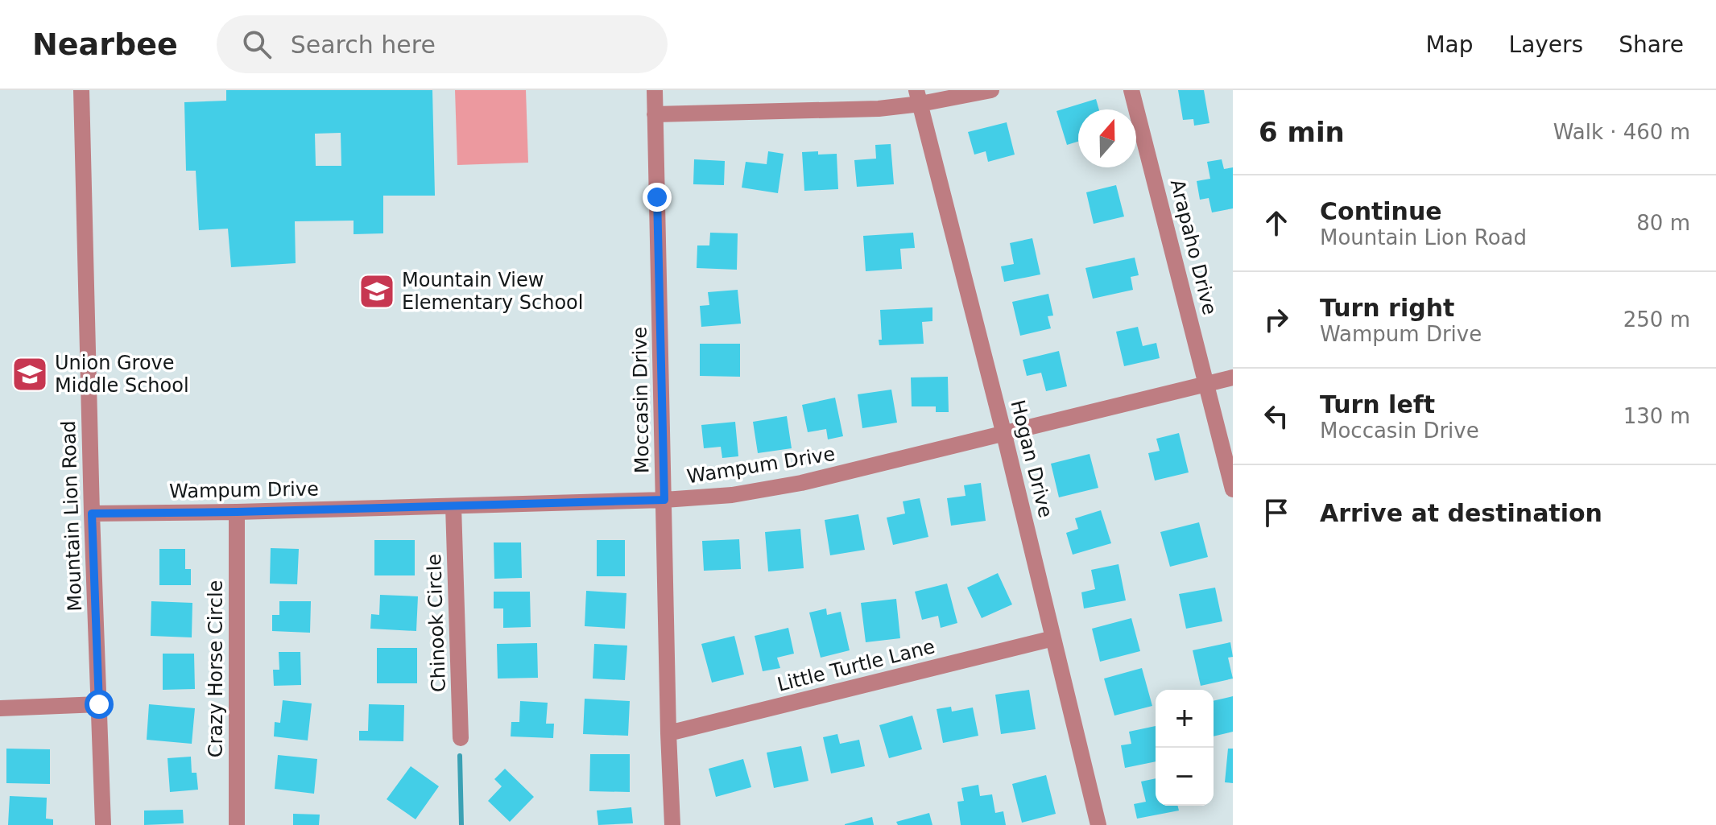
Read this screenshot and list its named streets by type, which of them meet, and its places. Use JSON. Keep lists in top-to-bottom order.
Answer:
{
  "streets": {
    "street": [
      "Arapaho Drive",
      "Moccasin Drive",
      "Hogan Drive",
      "Wampum Drive",
      "Mountain Lion Road",
      "Chinook Circle",
      "Little Turtle Lane",
      "Crazy Horse Circle"
    ]
  },
  "crossings": [
    ["Arapaho Drive", "Wampum Drive"],
    ["Moccasin Drive", "Wampum Drive"],
    ["Moccasin Drive", "Little Turtle Lane"],
    ["Hogan Drive", "Wampum Drive"],
    ["Hogan Drive", "Little Turtle Lane"],
    ["Wampum Drive", "Mountain Lion Road"],
    ["Wampum Drive", "Chinook Circle"],
    ["Wampum Drive", "Crazy Horse Circle"]
  ],
  "places": {
    "school or university": ["Mountain View Elementary School", "Union Grove Middle School"]
  },
  "north": "top",
  "page": {
    "header": "Nearbee",
    "search": "Search here",
    "nav": ["Map", "Layers", "Share"],
    "heading": ["6 min", "Walk · 460 m"],
    "list": [
      ["Continue", "Mountain Lion Road", "80 m"],
      ["Turn right", "Wampum Drive", "250 m"],
      ["Turn left", "Moccasin Drive", "130 m"],
      "Arrive at destination"
    ],
    "map_buttons": ["+", "−"]
  }
}
